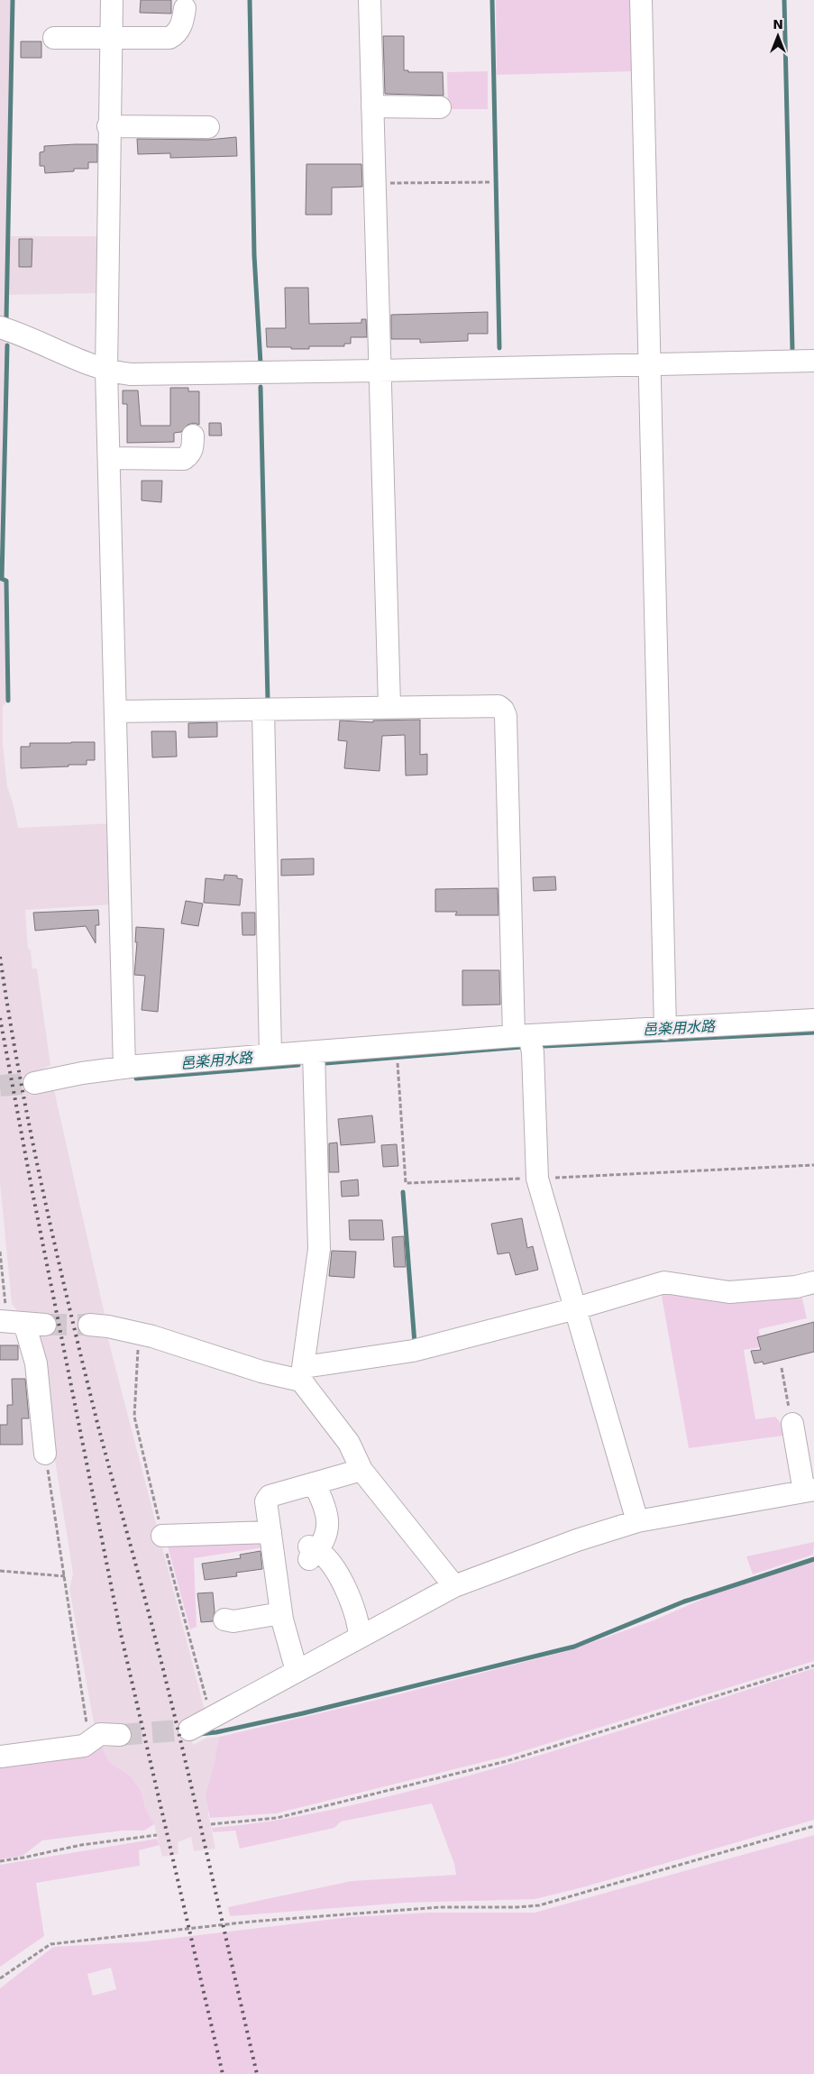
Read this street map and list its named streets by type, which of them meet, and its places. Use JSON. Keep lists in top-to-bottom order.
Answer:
{
  "water": ["邑楽用水路"],
  "north": "top"
}
